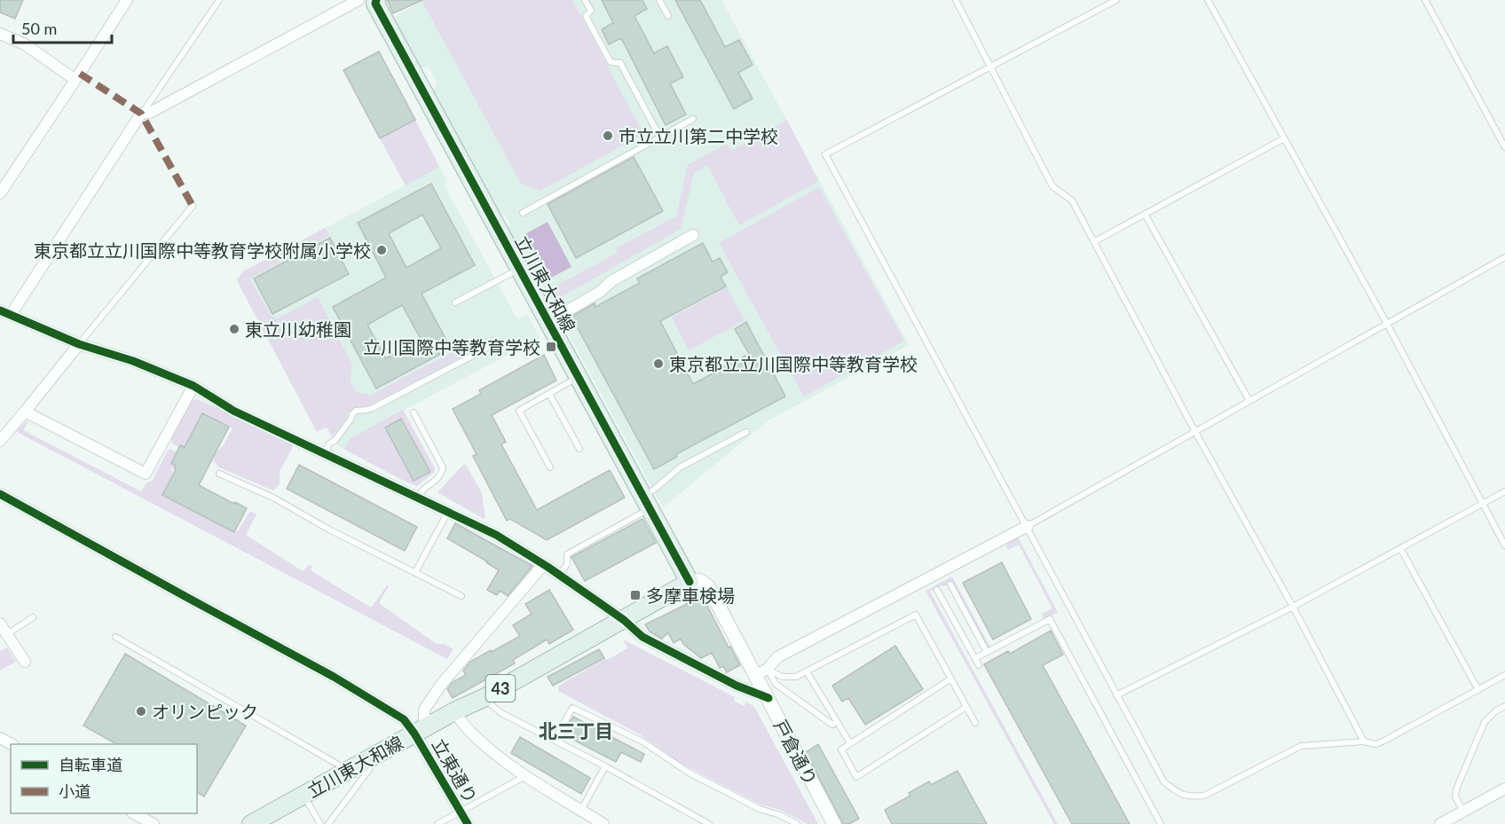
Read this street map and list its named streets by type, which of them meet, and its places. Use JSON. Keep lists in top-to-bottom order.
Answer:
{
  "streets": {
    "main road": ["立川東大和線", "43"],
    "street": ["戸倉通り", "立東通り"]
  },
  "crossings": [
    ["立川東大和線", "戸倉通り"],
    ["立川東大和線", "立東通り"]
  ],
  "districts": ["北三丁目"],
  "places": {
    "other": [
      "市立立川第二中学校",
      "東京都立立川国際中等教育学校附属小学校",
      "東立川幼稚園",
      "東京都立立川国際中等教育学校",
      "オリンピック"
    ],
    "transit": ["立川国際中等教育学校", "多摩車検場"]
  },
  "legend": ["自転車道", "小道"],
  "scale_bar": "50 m"
}
